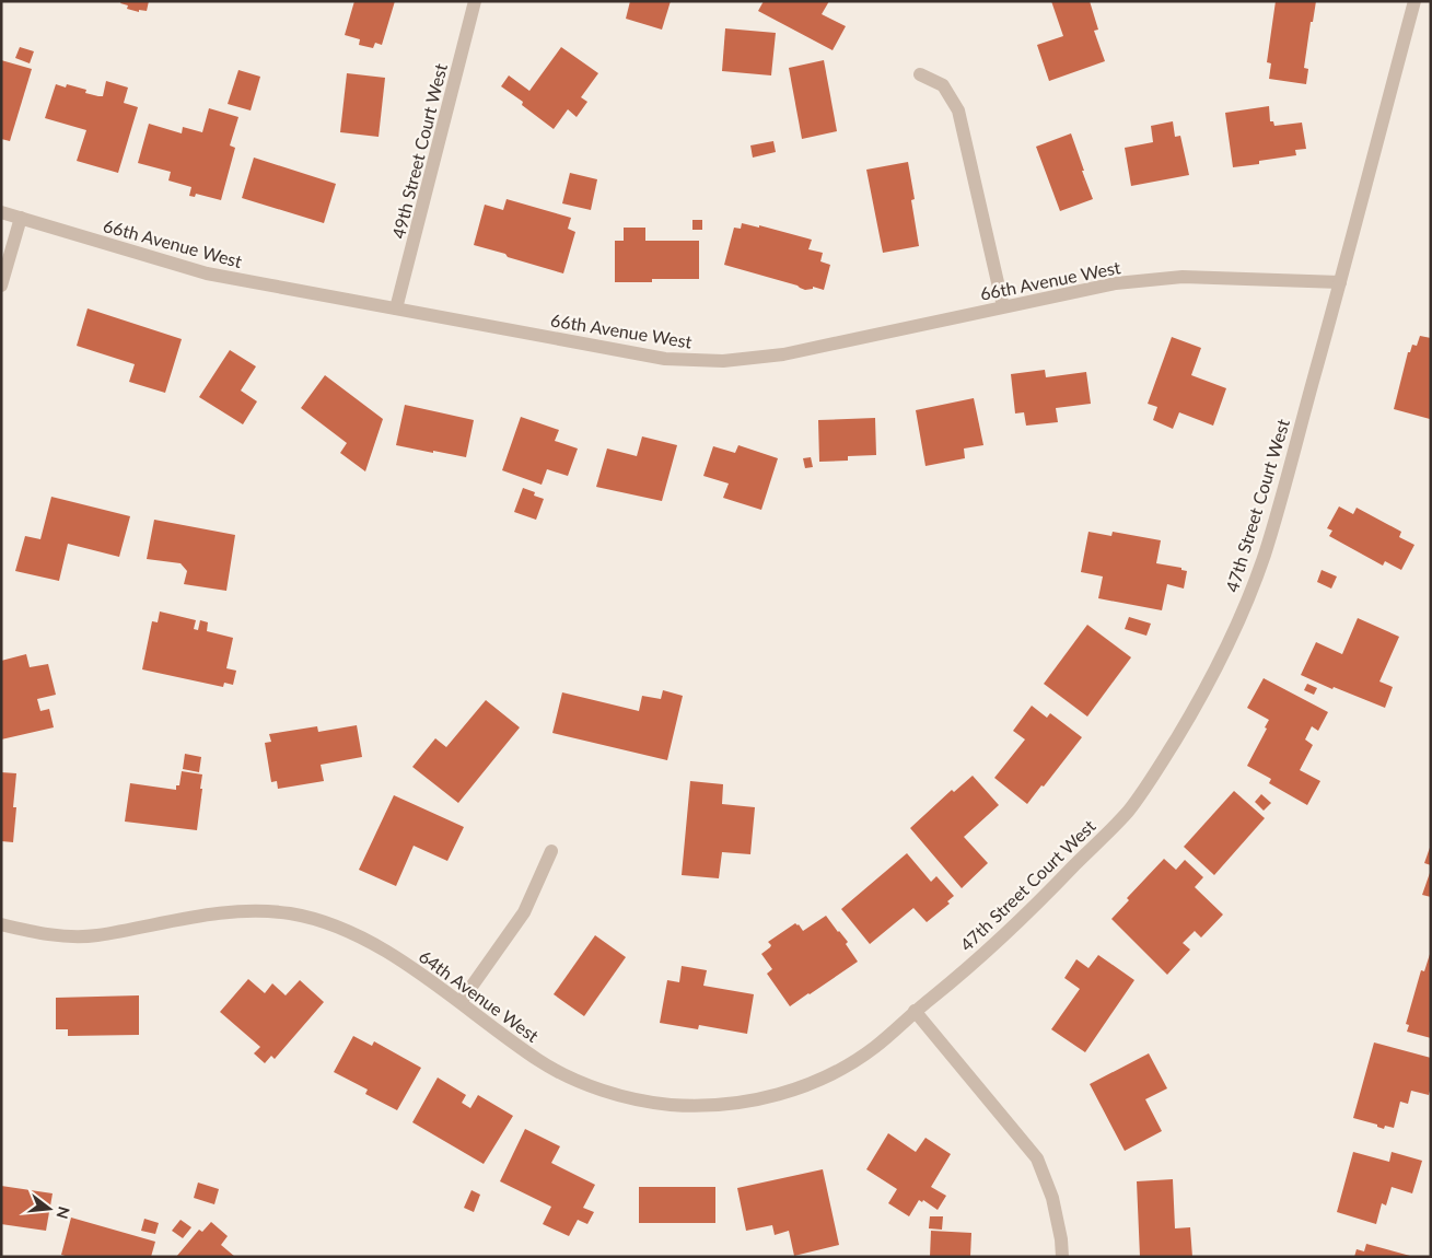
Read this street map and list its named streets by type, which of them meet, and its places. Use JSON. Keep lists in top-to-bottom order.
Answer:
{
  "streets": {
    "street": [
      "49th Street Court West",
      "66th Avenue West",
      "47th Street Court West",
      "64th Avenue West"
    ]
  },
  "crossings": [
    ["49th Street Court West", "66th Avenue West"],
    ["66th Avenue West", "47th Street Court West"],
    ["47th Street Court West", "64th Avenue West"]
  ],
  "north": "right"
}
